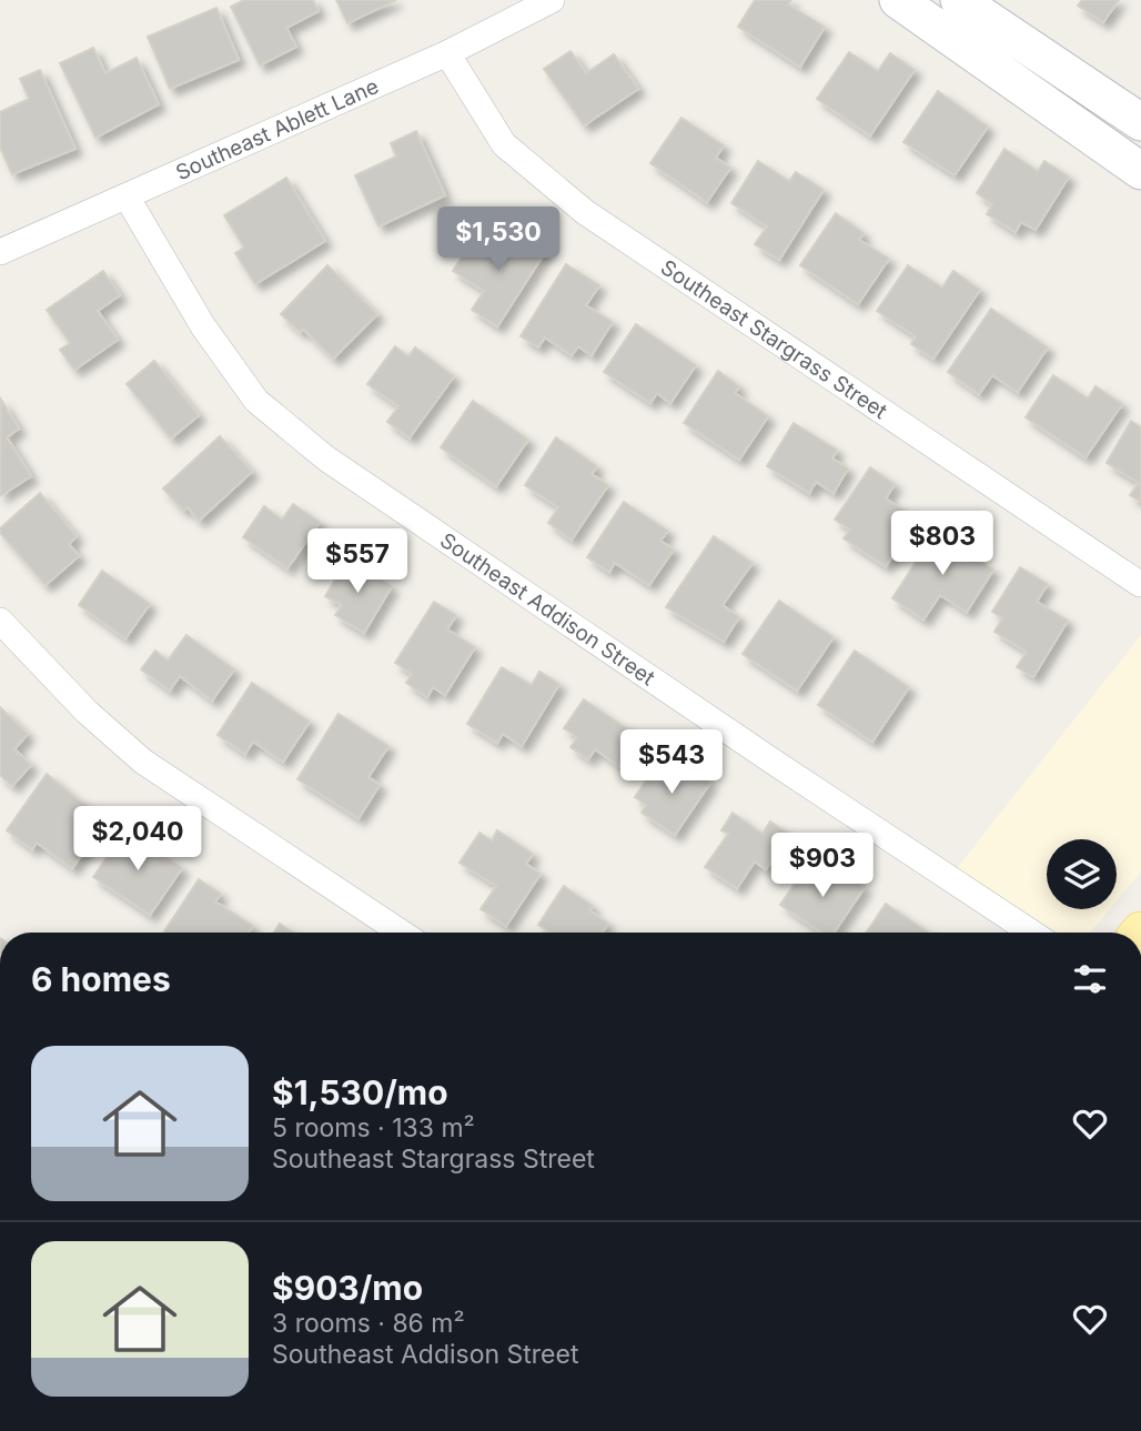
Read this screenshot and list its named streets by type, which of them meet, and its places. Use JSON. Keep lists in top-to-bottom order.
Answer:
{
  "streets": {
    "street": ["Southeast Ablett Lane", "Southeast Stargrass Street", "Southeast Addison Street"]
  },
  "crossings": [
    ["Southeast Ablett Lane", "Southeast Stargrass Street"],
    ["Southeast Ablett Lane", "Southeast Addison Street"]
  ],
  "page": {
    "price": [
      "$1,530",
      "$803",
      "$557",
      "$543",
      "$2,040",
      "$903"
    ],
    "heading": "6 homes",
    "list": [
      {
        "name": "$1,530/mo",
        "note": "5 rooms · 133 m² · Southeast Stargrass Street"
      },
      {
        "name": "$903/mo",
        "note": "3 rooms · 86 m² · Southeast Addison Street"
      }
    ]
  }
}
